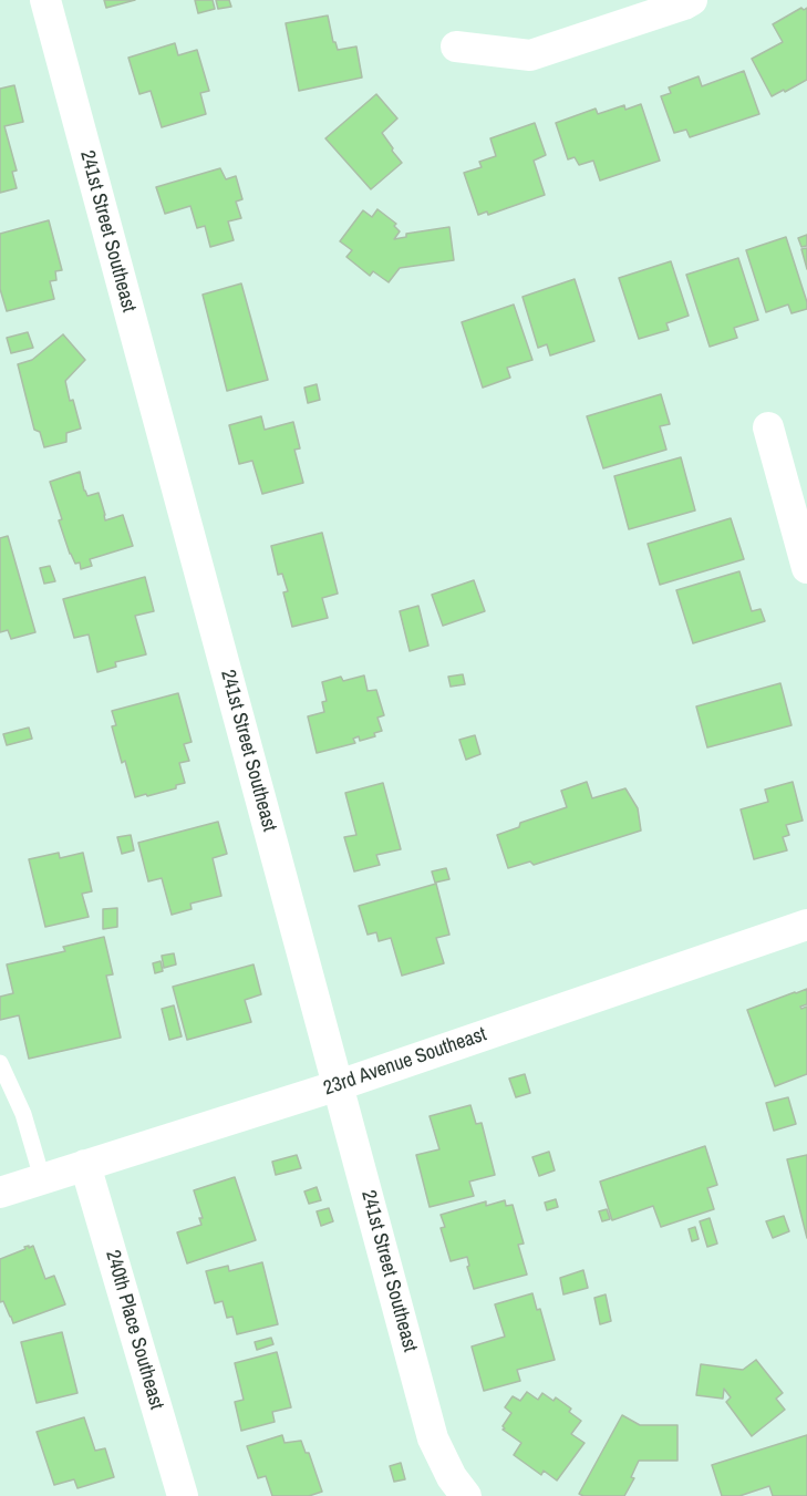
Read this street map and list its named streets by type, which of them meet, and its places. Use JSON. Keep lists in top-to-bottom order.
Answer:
{
  "streets": {
    "street": ["241st Street Southeast", "23rd Avenue Southeast", "240th Place Southeast"]
  },
  "crossings": [
    ["241st Street Southeast", "23rd Avenue Southeast"],
    ["23rd Avenue Southeast", "240th Place Southeast"]
  ]
}
